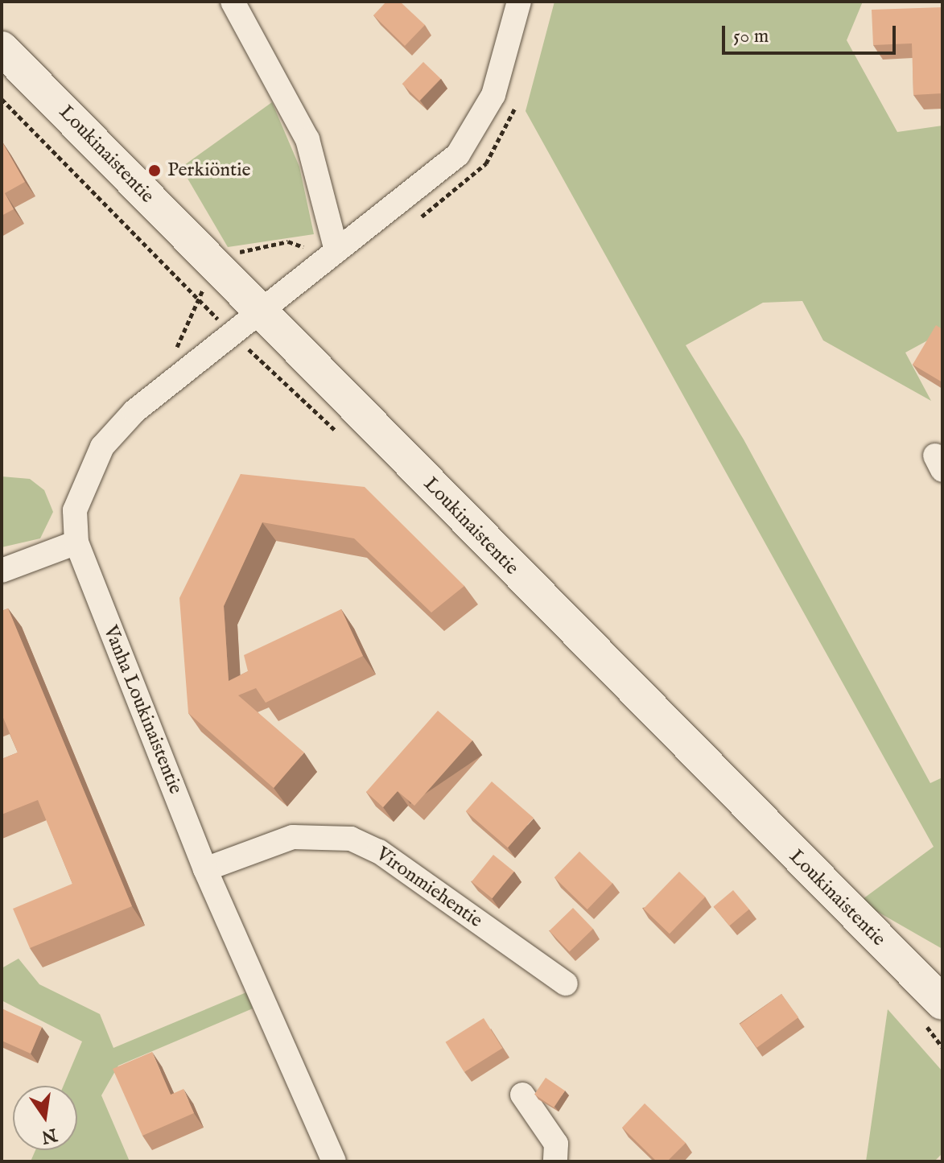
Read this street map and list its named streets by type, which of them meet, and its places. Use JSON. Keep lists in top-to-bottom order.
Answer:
{
  "streets": {
    "street": ["Loukinaistentie", "Vanha Loukinaistentie", "Vironmiehentie"]
  },
  "crossings": [
    ["Loukinaistentie", "Vanha Loukinaistentie"],
    ["Vanha Loukinaistentie", "Vironmiehentie"]
  ],
  "places": ["Perkiöntie"],
  "scale_bar": "50 m",
  "north": "bottom"
}
